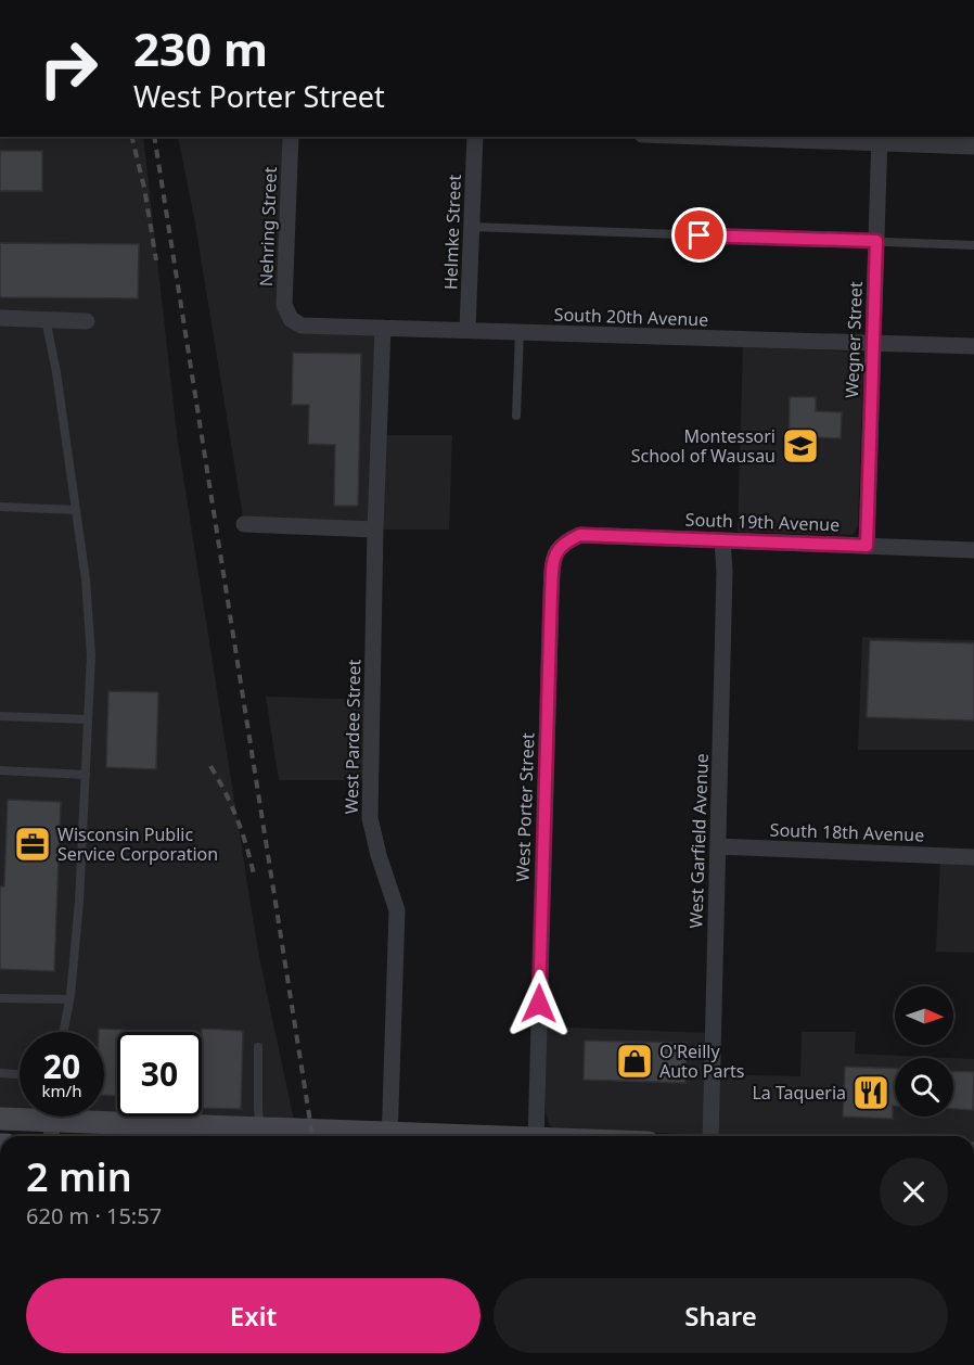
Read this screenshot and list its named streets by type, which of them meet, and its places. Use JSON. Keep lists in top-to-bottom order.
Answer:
{
  "streets": {
    "street": [
      "Nehring Street",
      "Helmke Street",
      "South 20th Avenue",
      "Wegner Street",
      "South 19th Avenue",
      "West Pardee Street",
      "West Porter Street",
      "South 18th Avenue",
      "West Garfield Avenue"
    ]
  },
  "crossings": [
    ["Nehring Street", "South 20th Avenue"],
    ["Helmke Street", "South 20th Avenue"],
    ["South 20th Avenue", "Wegner Street"],
    ["South 20th Avenue", "West Pardee Street"],
    ["Wegner Street", "South 19th Avenue"],
    ["South 19th Avenue", "West Porter Street"],
    ["South 19th Avenue", "West Garfield Avenue"],
    ["South 18th Avenue", "West Garfield Avenue"]
  ],
  "places": {
    "school or university": ["Montessori School of Wausau"],
    "office": ["Wisconsin Public Service Corporation"],
    "shop": ["O'Reilly Auto Parts"],
    "restaurant": ["La Taqueria"]
  },
  "north": "right",
  "page": {
    "turn": ["230 m", "West Porter Street"],
    "speed": "20 km/h",
    "limit": "30",
    "heading": ["2 min", "620 m · 15:57"],
    "buttons": ["Exit", "Share"]
  }
}
